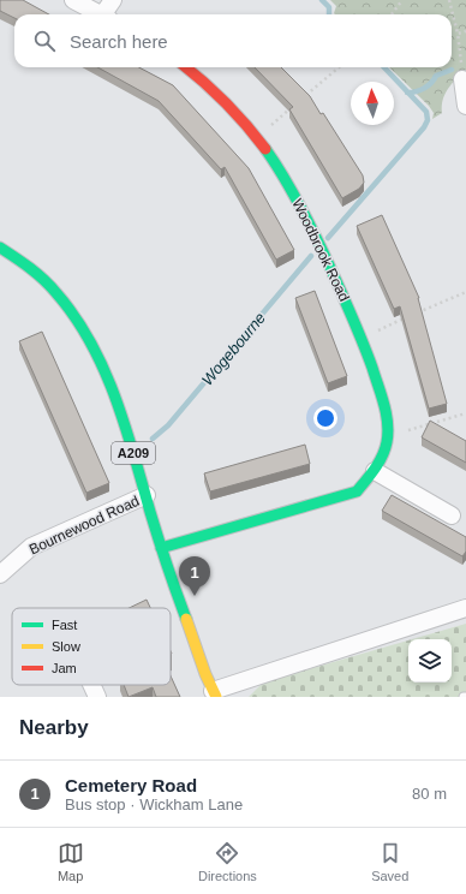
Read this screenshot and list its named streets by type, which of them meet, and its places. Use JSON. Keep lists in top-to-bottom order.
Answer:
{
  "streets": {
    "street": ["Woodbrook Road", "A209", "Bournewood Road"]
  },
  "crossings": [
    ["Woodbrook Road", "A209"],
    ["A209", "Bournewood Road"]
  ],
  "water": ["Wogebourne"],
  "legend": ["Fast", "Slow", "Jam"],
  "north": "top",
  "page": {
    "search": "Search here",
    "pins": "1",
    "heading": "Nearby",
    "list": [
      {
        "mark": "1",
        "name": "Cemetery Road",
        "note": "Bus stop · Wickham Lane",
        "value": "80 m"
      }
    ],
    "nav": ["Map", "Directions", "Saved"]
  }
}
